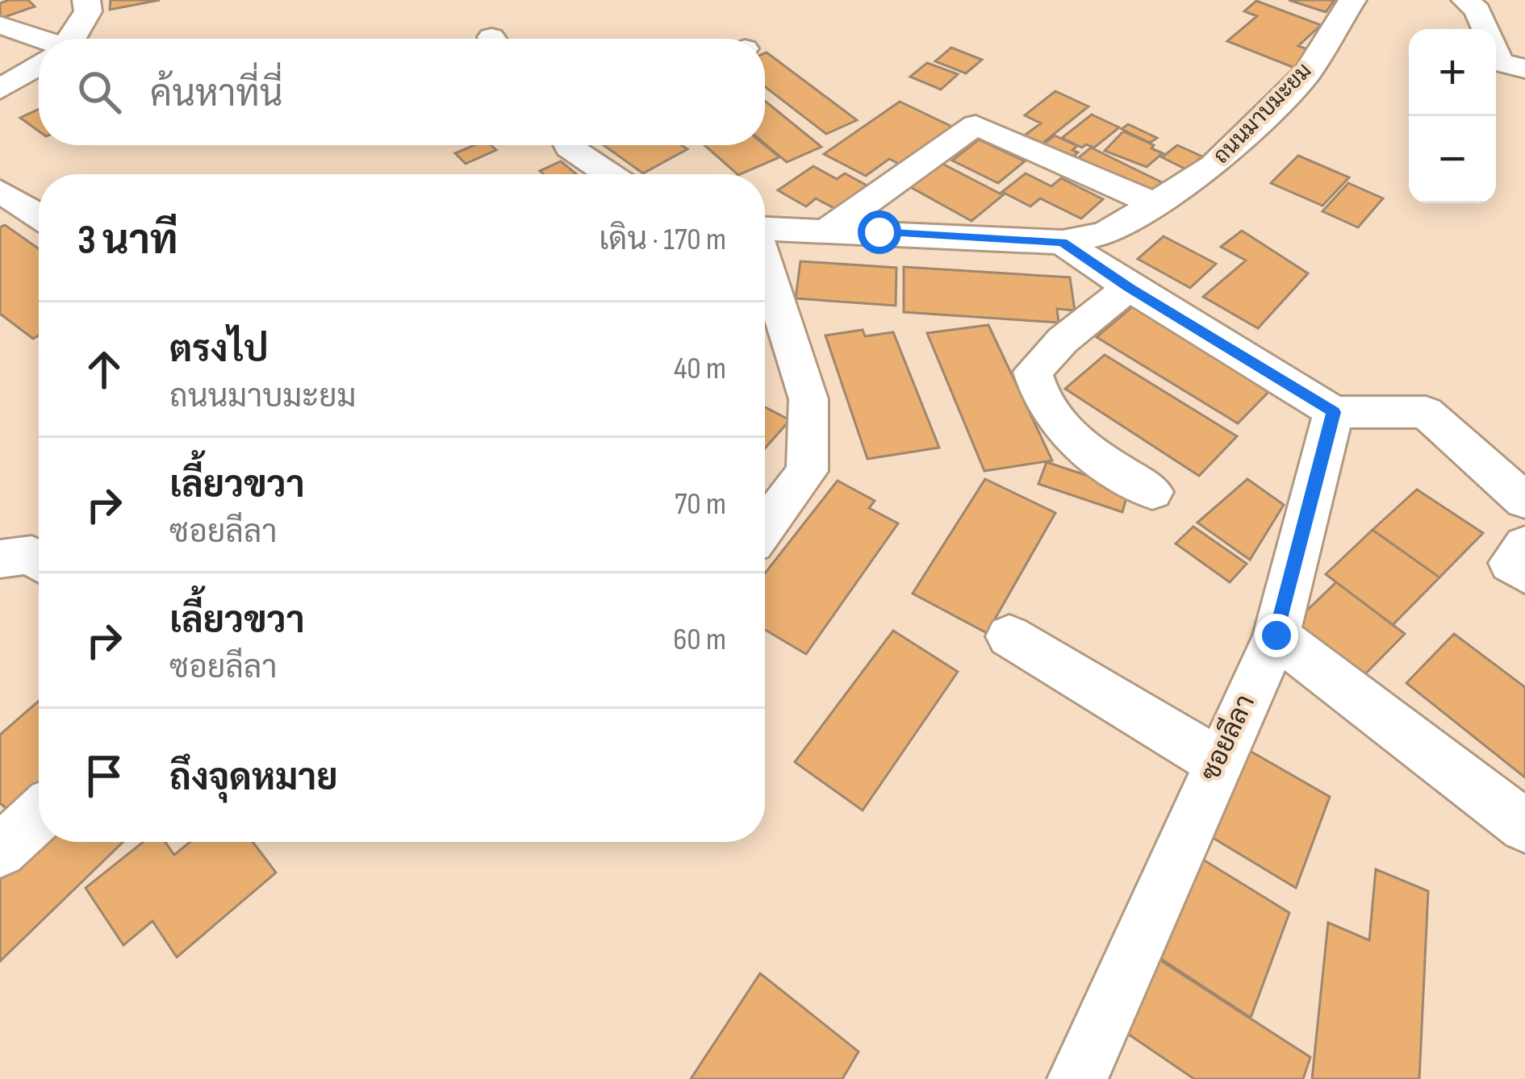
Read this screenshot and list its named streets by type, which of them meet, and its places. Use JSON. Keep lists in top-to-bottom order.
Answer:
{
  "streets": {
    "street": ["ถนนมาบมะยม", "ซอยลีลา"]
  },
  "page": {
    "map_buttons": ["+", "−"],
    "search": "ค้นหาที่นี่",
    "heading": ["3 นาที", "เดิน · 170 m"],
    "list": [
      ["ตรงไป", "ถนนมาบมะยม", "40 m"],
      ["เลี้ยวขวา", "ซอยลีลา", "70 m"],
      ["เลี้ยวขวา", "ซอยลีลา", "60 m"],
      "ถึงจุดหมาย"
    ]
  }
}
